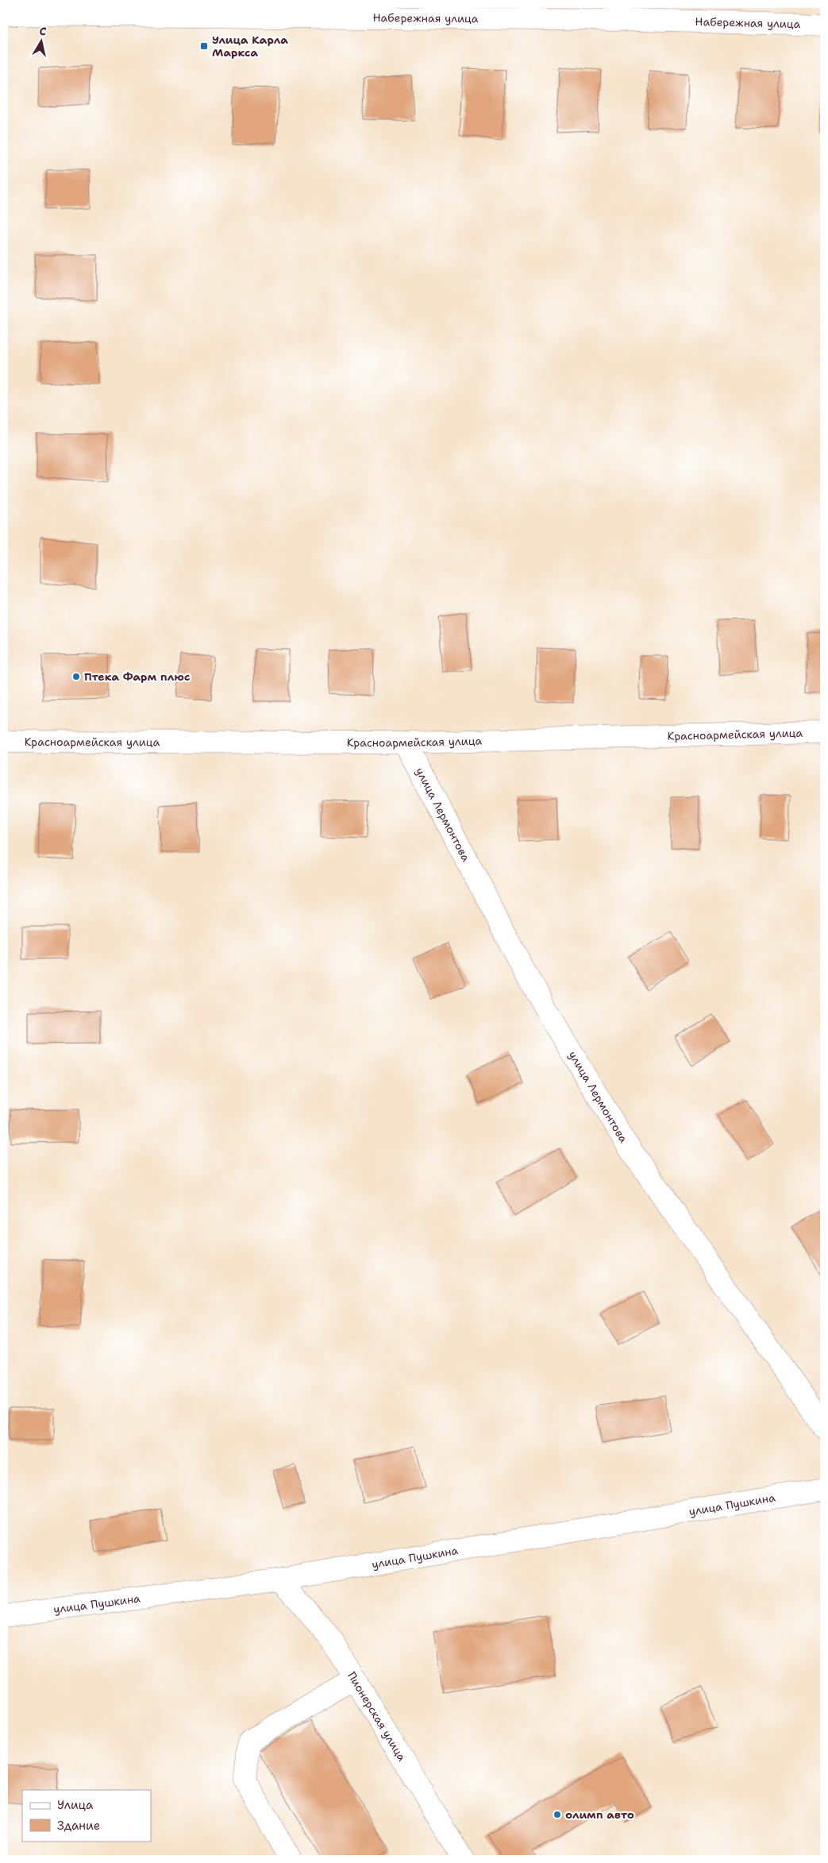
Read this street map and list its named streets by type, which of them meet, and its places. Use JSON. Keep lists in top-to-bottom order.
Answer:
{
  "streets": {
    "street": [
      "Набережная улица",
      "Красноармейская улица",
      "улица Лермонтова",
      "улица Пушкина",
      "Пионерская улица"
    ]
  },
  "crossings": [
    ["Красноармейская улица", "улица Лермонтова"],
    ["улица Пушкина", "Пионерская улица"]
  ],
  "places": {
    "transit": ["Улица Карла Маркса"],
    "other": ["Птека Фарм плюс", "олимп авто"]
  },
  "legend": ["Улица", "Здание"],
  "north": "top"
}
